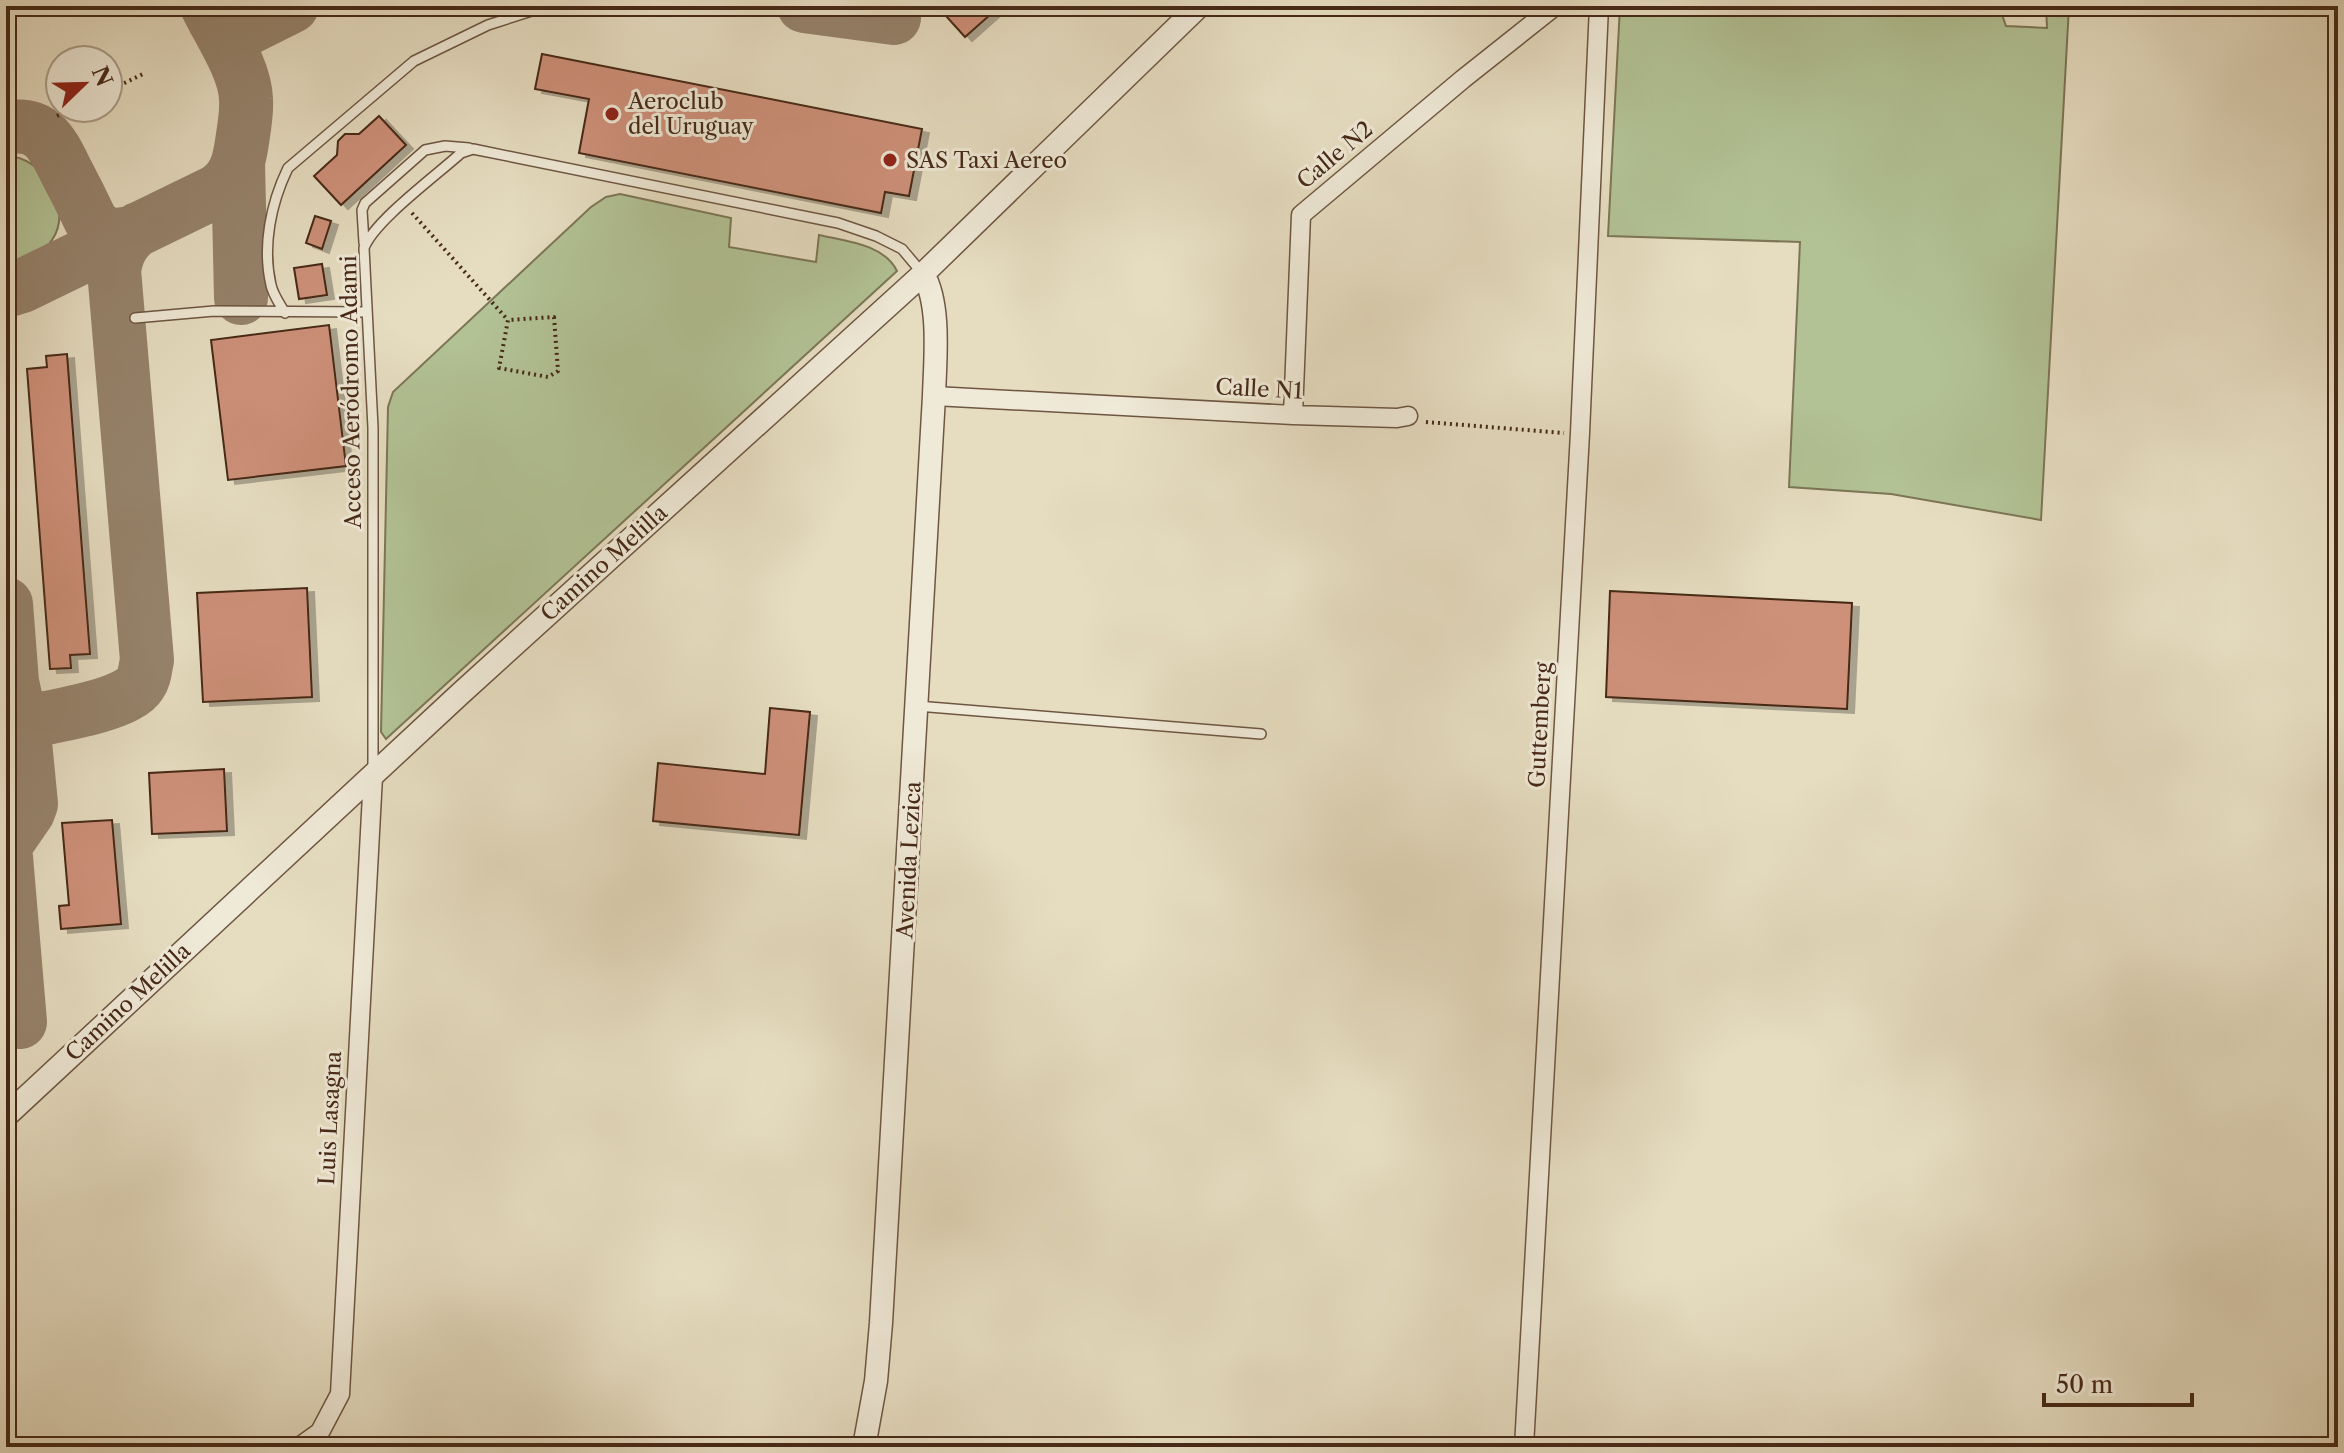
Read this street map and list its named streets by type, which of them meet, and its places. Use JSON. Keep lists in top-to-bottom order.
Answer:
{
  "streets": {
    "street": [
      "Calle N2",
      "Calle N1",
      "Camino Melilla",
      "Guttemberg",
      "Avenida Lezica",
      "Luis Lasagna"
    ],
    "lane": ["Acceso Aeródromo Adami"]
  },
  "crossings": [
    ["Calle N2", "Calle N1"],
    ["Calle N1", "Avenida Lezica"],
    ["Acceso Aeródromo Adami", "Camino Melilla"],
    ["Acceso Aeródromo Adami", "Luis Lasagna"],
    ["Camino Melilla", "Avenida Lezica"],
    ["Camino Melilla", "Luis Lasagna"]
  ],
  "places": ["Aeroclub del Uruguay", "SAS Taxi Aereo"],
  "scale_bar": "50 m",
  "north": "top right"
}
